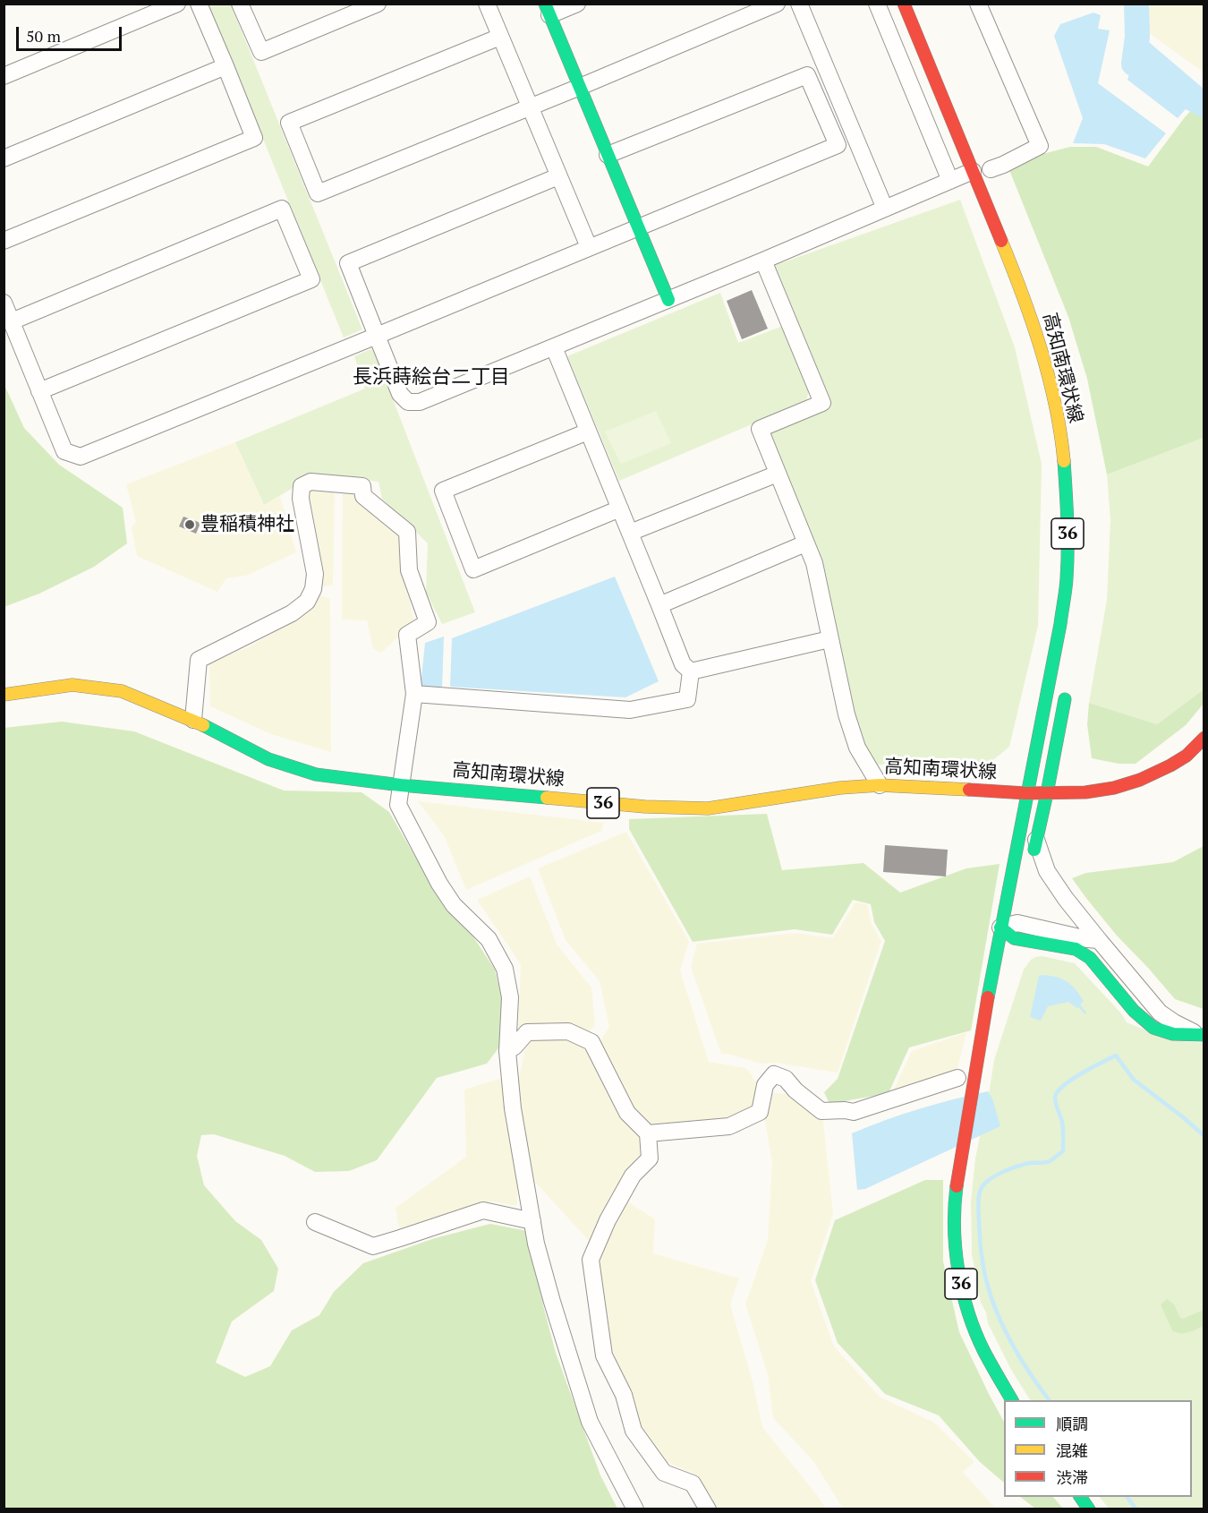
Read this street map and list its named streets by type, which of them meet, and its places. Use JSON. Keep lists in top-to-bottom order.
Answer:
{
  "streets": {
    "main road": ["高知南環状線", "36"]
  },
  "districts": ["長浜蒔絵台二丁目"],
  "places": ["豊稲積神社"],
  "legend": ["順調", "混雑", "渋滞"],
  "scale_bar": "50 m"
}
